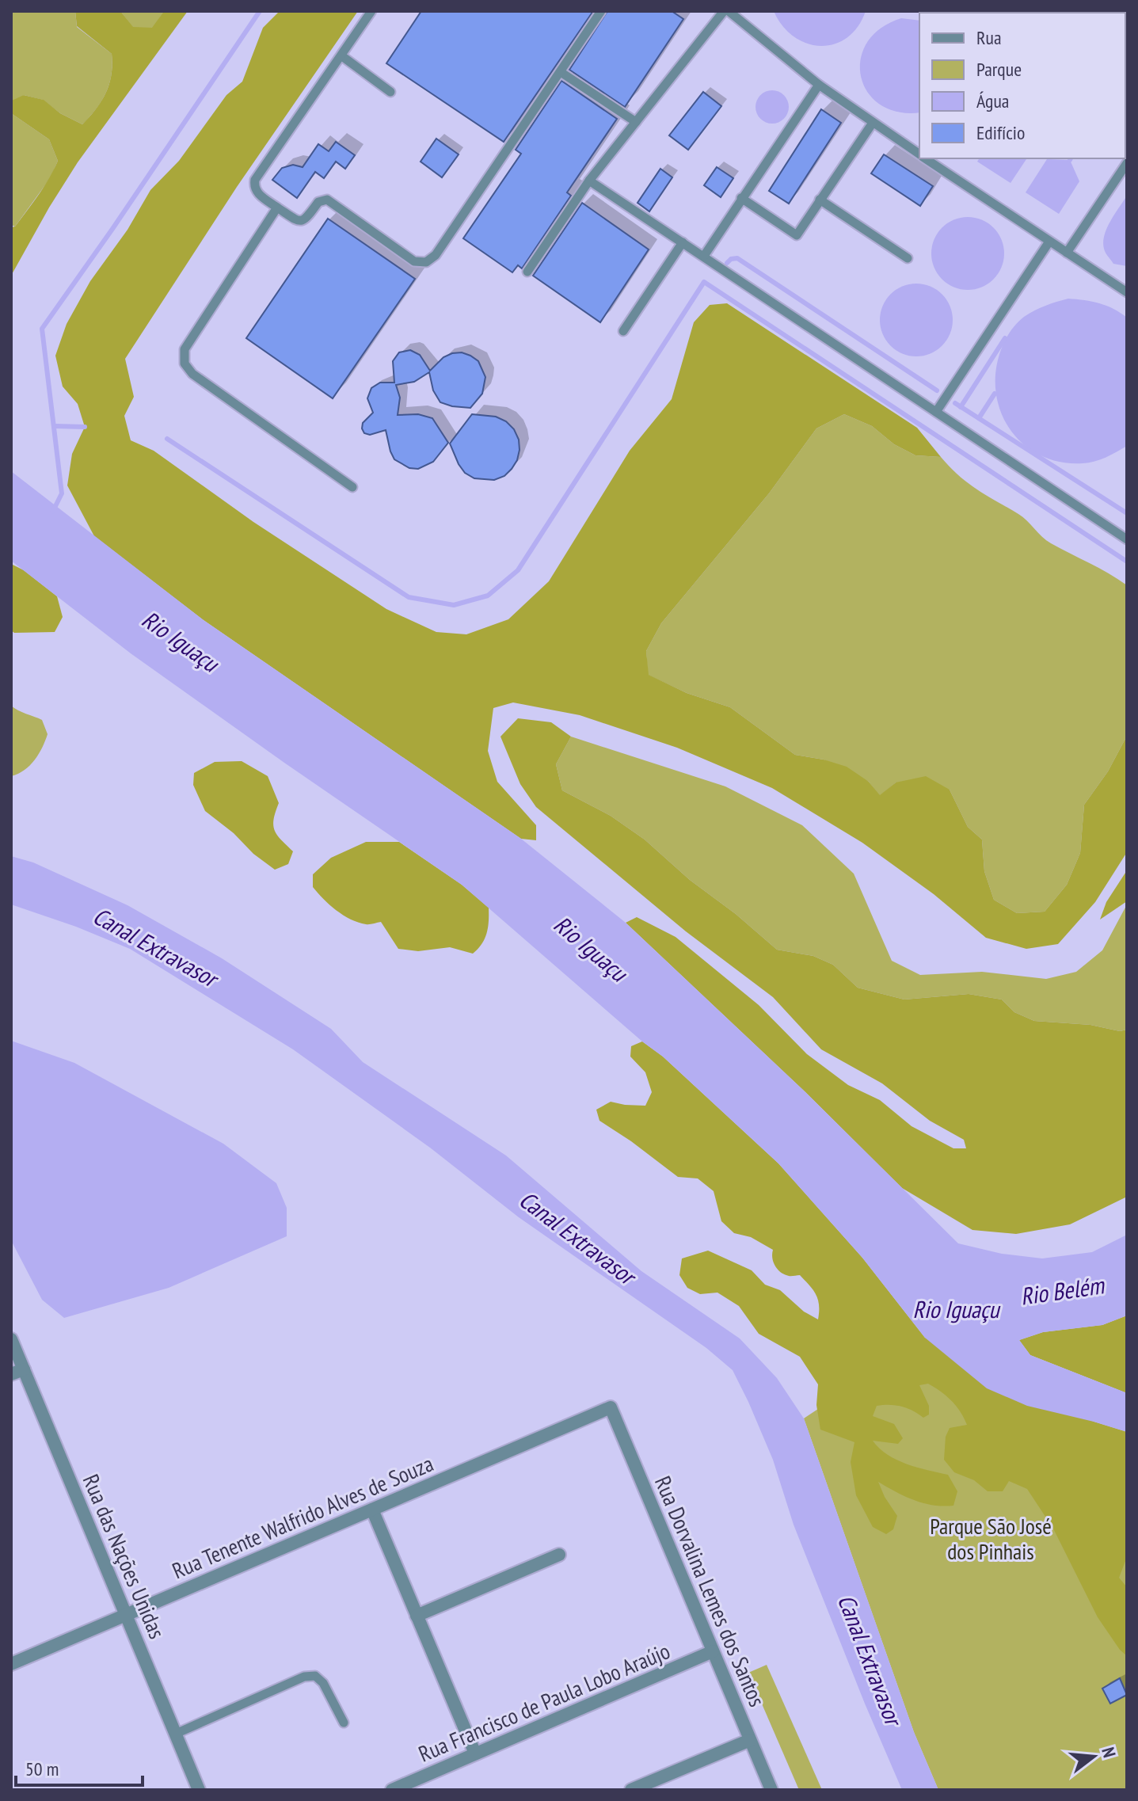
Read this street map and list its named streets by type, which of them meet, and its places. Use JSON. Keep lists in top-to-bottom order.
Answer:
{
  "streets": {
    "street": [
      "Rua Tenente Walfrido Alves de Souza",
      "Rua das Nações Unidas",
      "Rua Dorvalina Lemes dos Santos",
      "Rua Francisco de Paula Lobo Araújo"
    ]
  },
  "crossings": [
    ["Rua Tenente Walfrido Alves de Souza", "Rua das Nações Unidas"],
    ["Rua Tenente Walfrido Alves de Souza", "Rua Dorvalina Lemes dos Santos"],
    ["Rua Dorvalina Lemes dos Santos", "Rua Francisco de Paula Lobo Araújo"]
  ],
  "water": ["Rio Iguaçu", "Canal Extravasor", "Rio Belém"],
  "parks": ["Parque São José dos Pinhais"],
  "legend": [
    "Rua",
    "Parque",
    "Água",
    "Edifício"
  ],
  "scale_bar": "50 m",
  "north": "right"
}
